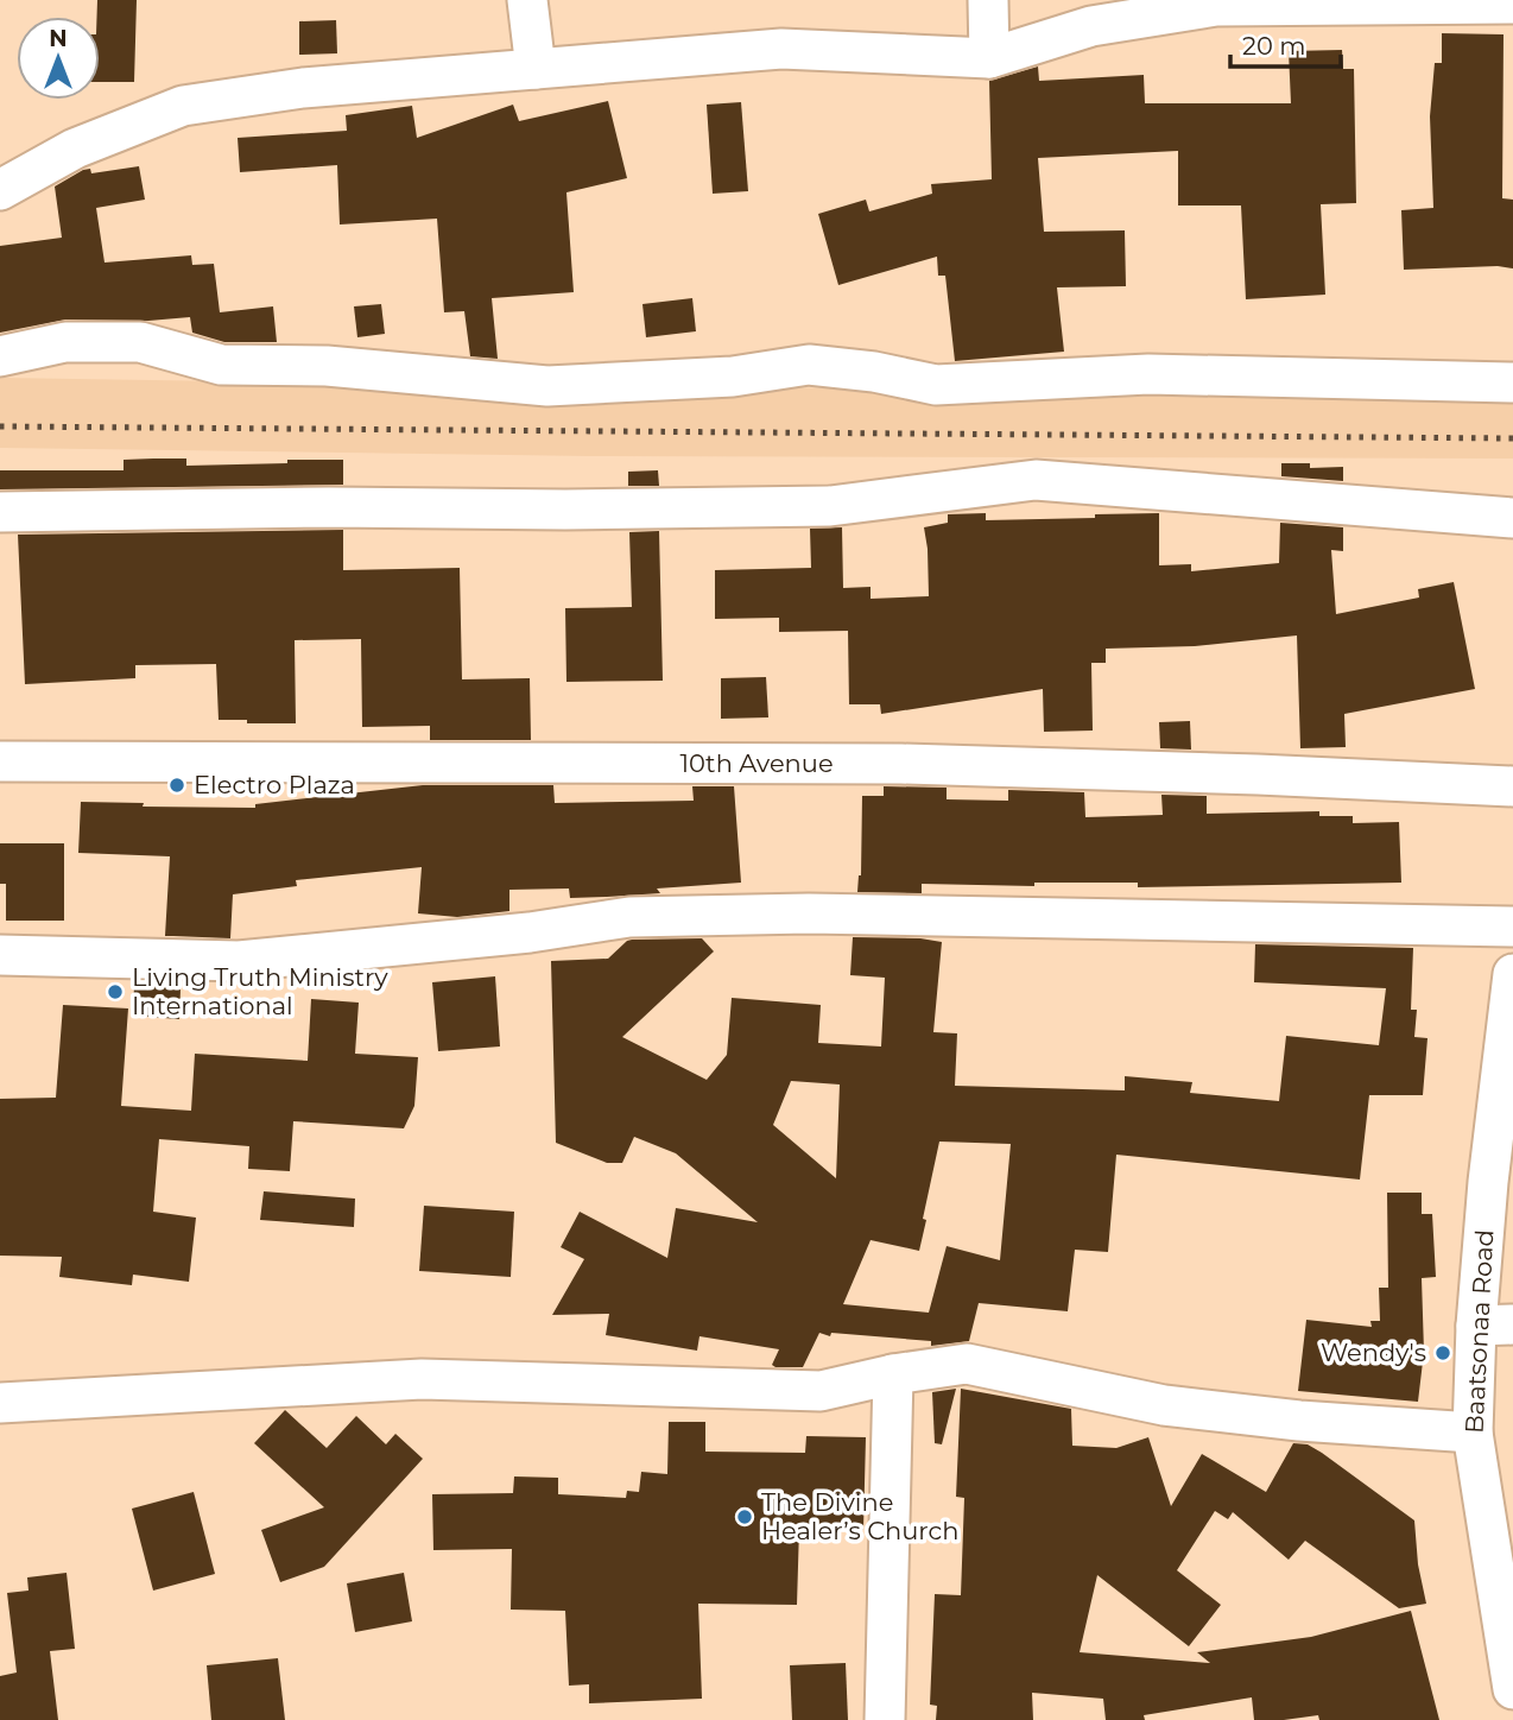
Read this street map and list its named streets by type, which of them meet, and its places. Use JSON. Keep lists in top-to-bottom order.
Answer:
{
  "streets": {
    "street": ["10th Avenue", "Baatsonaa Road"]
  },
  "places": [
    "Electro Plaza",
    "Living Truth Ministry International",
    "Wendy's",
    "The Divine Healer’s Church"
  ],
  "scale_bar": "20 m",
  "north": "top"
}
